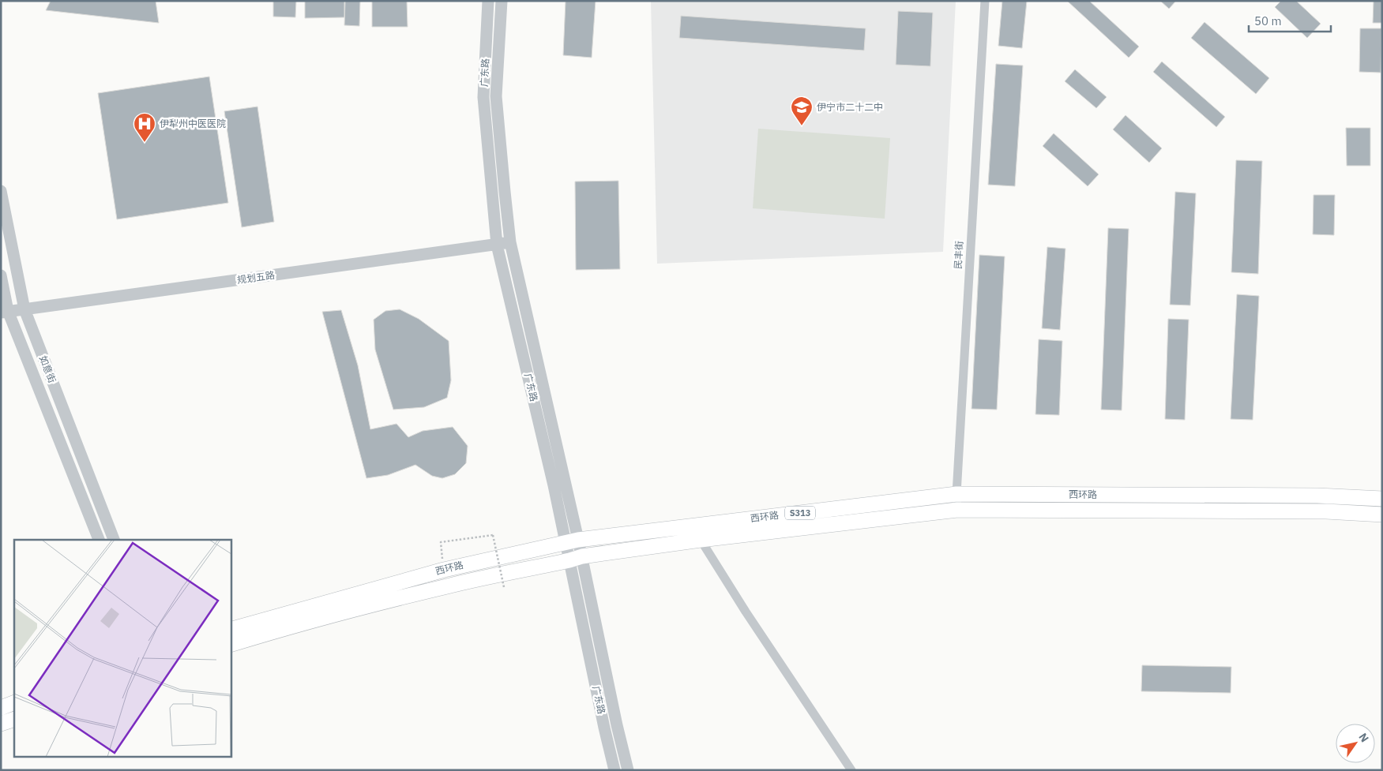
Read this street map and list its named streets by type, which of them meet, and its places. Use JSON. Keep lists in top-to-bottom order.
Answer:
{
  "streets": {
    "main road": ["西环路", "S313"],
    "street": [
      "广东路",
      "民丰街",
      "规划五路",
      "如意街"
    ]
  },
  "crossings": [
    ["广东路", "规划五路"],
    ["广东路", "西环路"],
    ["民丰街", "西环路"],
    ["规划五路", "如意街"]
  ],
  "places": {
    "school or university": ["伊宁市二十二中"],
    "hospital": ["伊犁州中医医院"]
  },
  "scale_bar": "50 m",
  "north": "top right"
}
